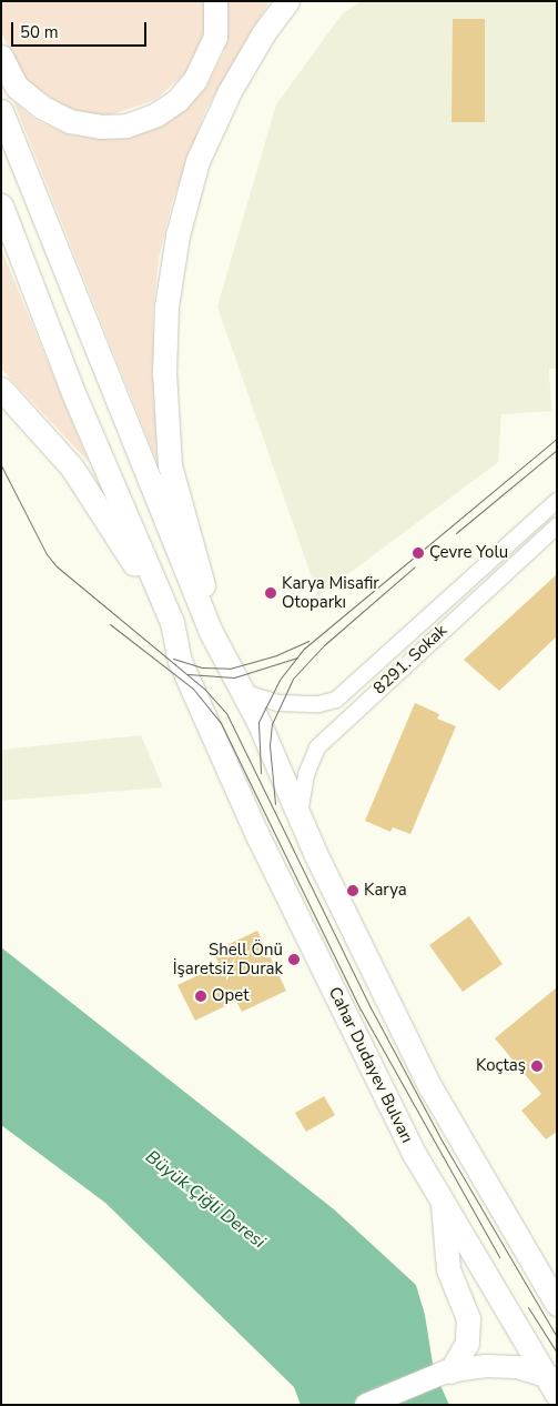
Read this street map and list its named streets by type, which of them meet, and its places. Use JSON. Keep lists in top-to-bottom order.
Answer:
{
  "streets": {
    "main road": ["Cahar Dudayev Bulvarı"],
    "street": ["8291. Sokak"]
  },
  "water": ["Büyük Çiğli Deresi"],
  "places": [
    "Çevre Yolu",
    "Karya Misafir Otoparkı",
    "Karya",
    "Shell Önü İşaretsiz Durak",
    "Opet",
    "Koçtaş"
  ],
  "scale_bar": "50 m"
}
